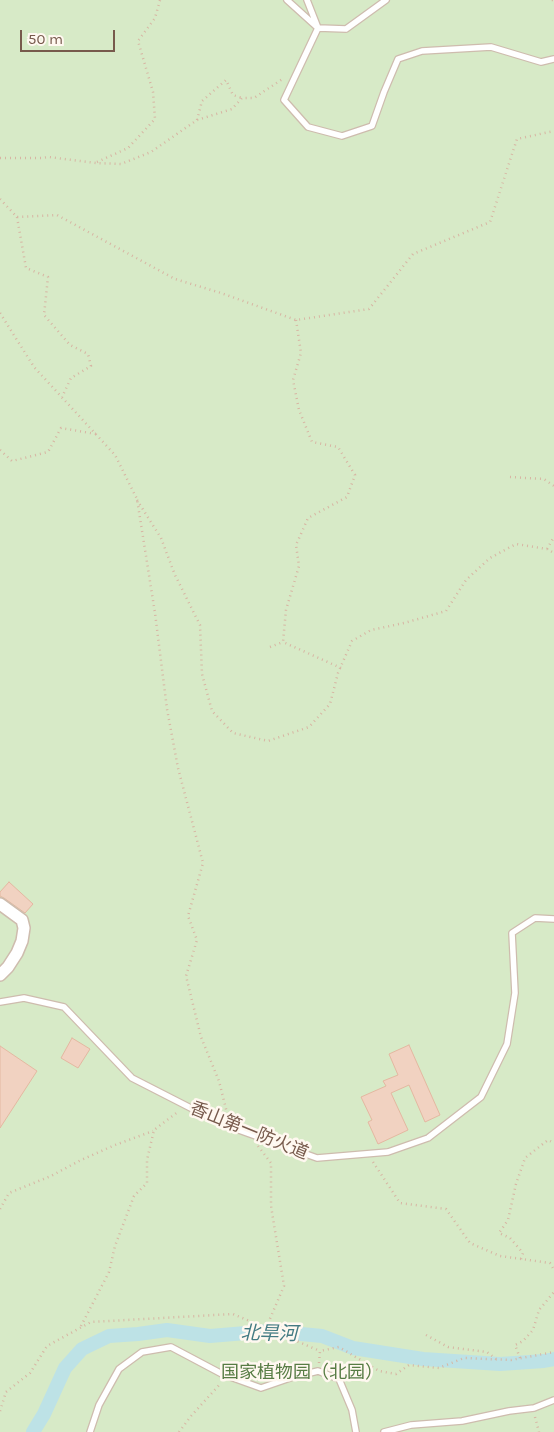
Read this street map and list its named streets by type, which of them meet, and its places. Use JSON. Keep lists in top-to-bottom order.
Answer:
{
  "streets": {
    "lane": ["香山第一防火道"]
  },
  "water": ["北旱河"],
  "parks": ["国家植物园（北园）"],
  "scale_bar": "50 m"
}
